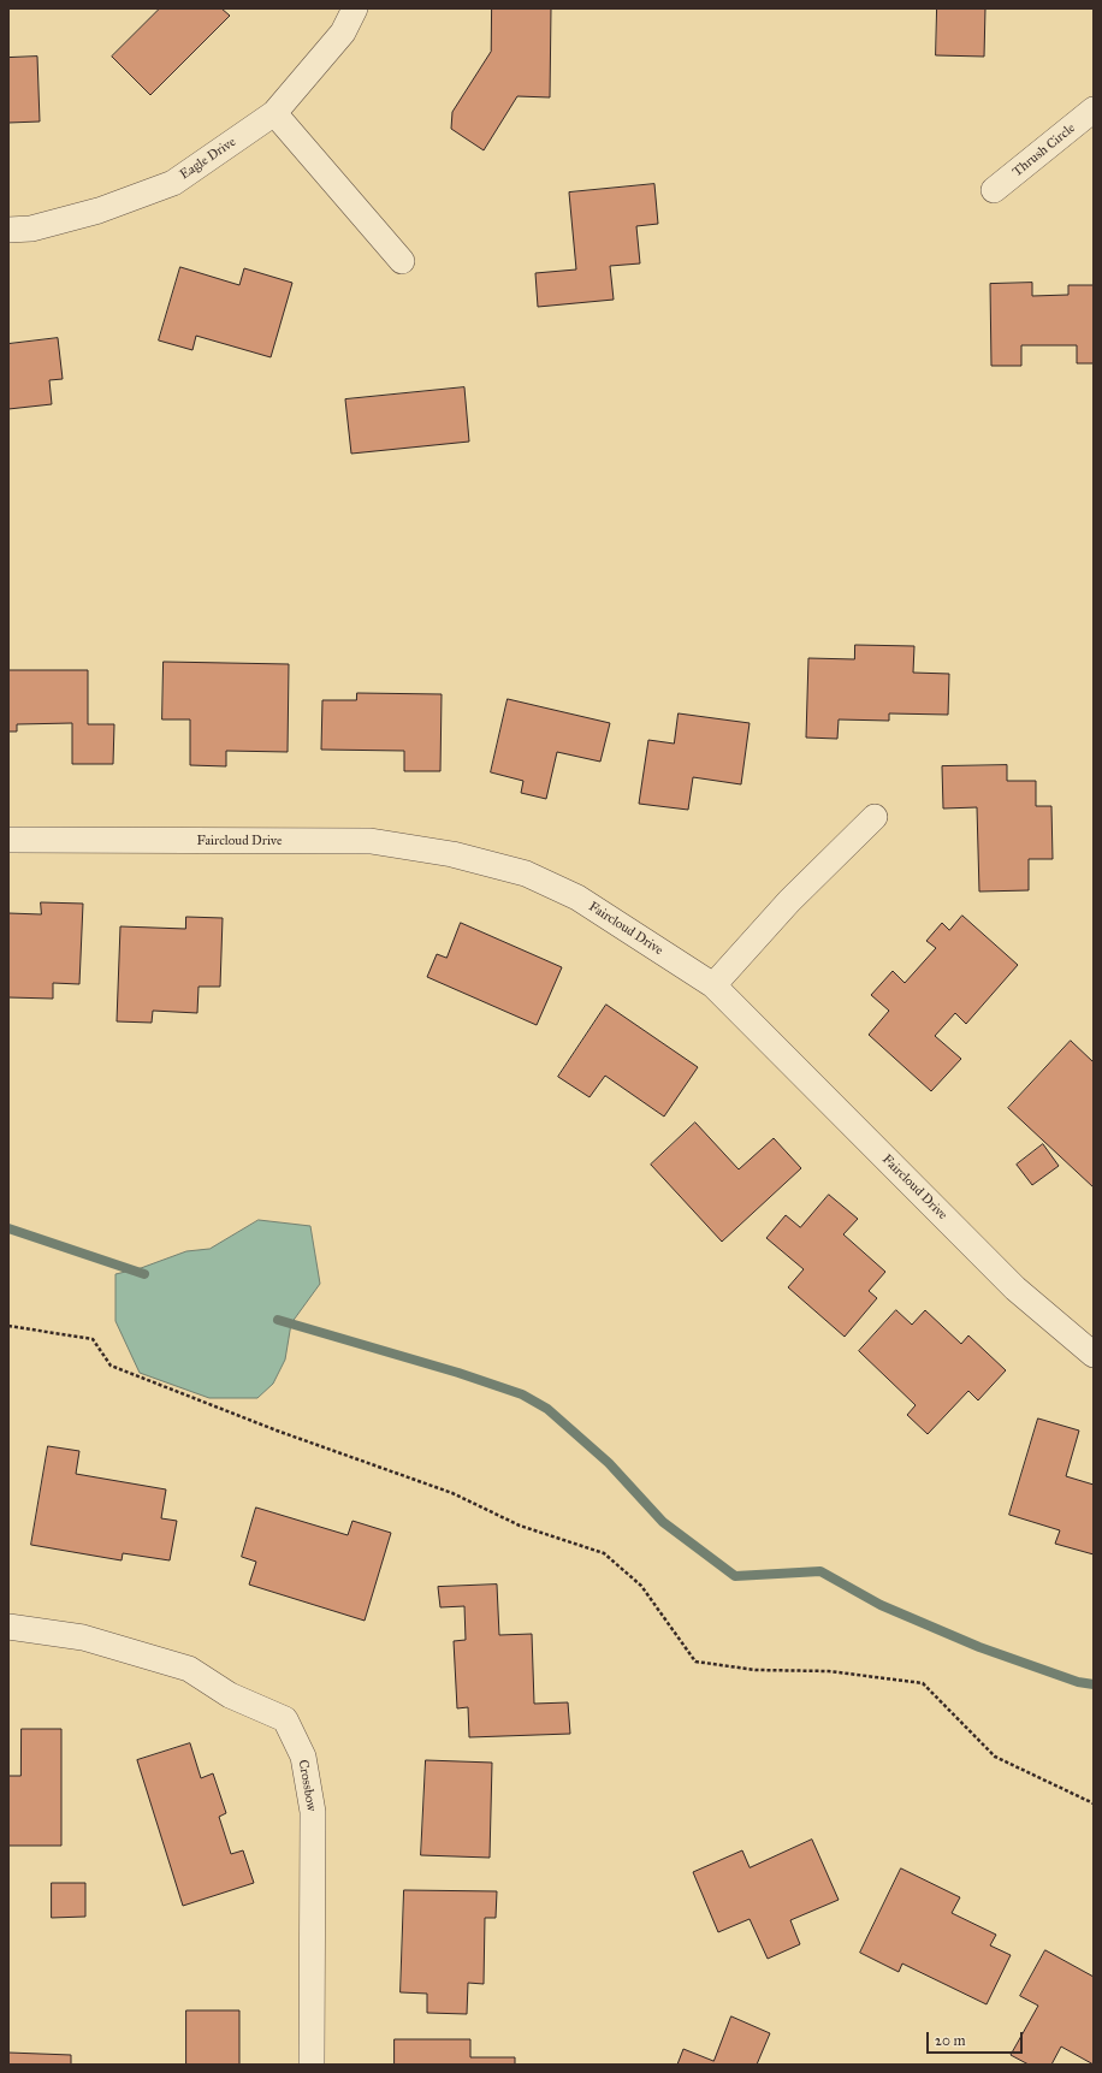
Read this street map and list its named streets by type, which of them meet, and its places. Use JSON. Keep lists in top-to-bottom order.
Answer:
{
  "streets": {
    "street": [
      "Thrush Circle",
      "Eagle Drive",
      "Faircloud Drive",
      "Crossbow"
    ]
  },
  "scale_bar": "20 m"
}
